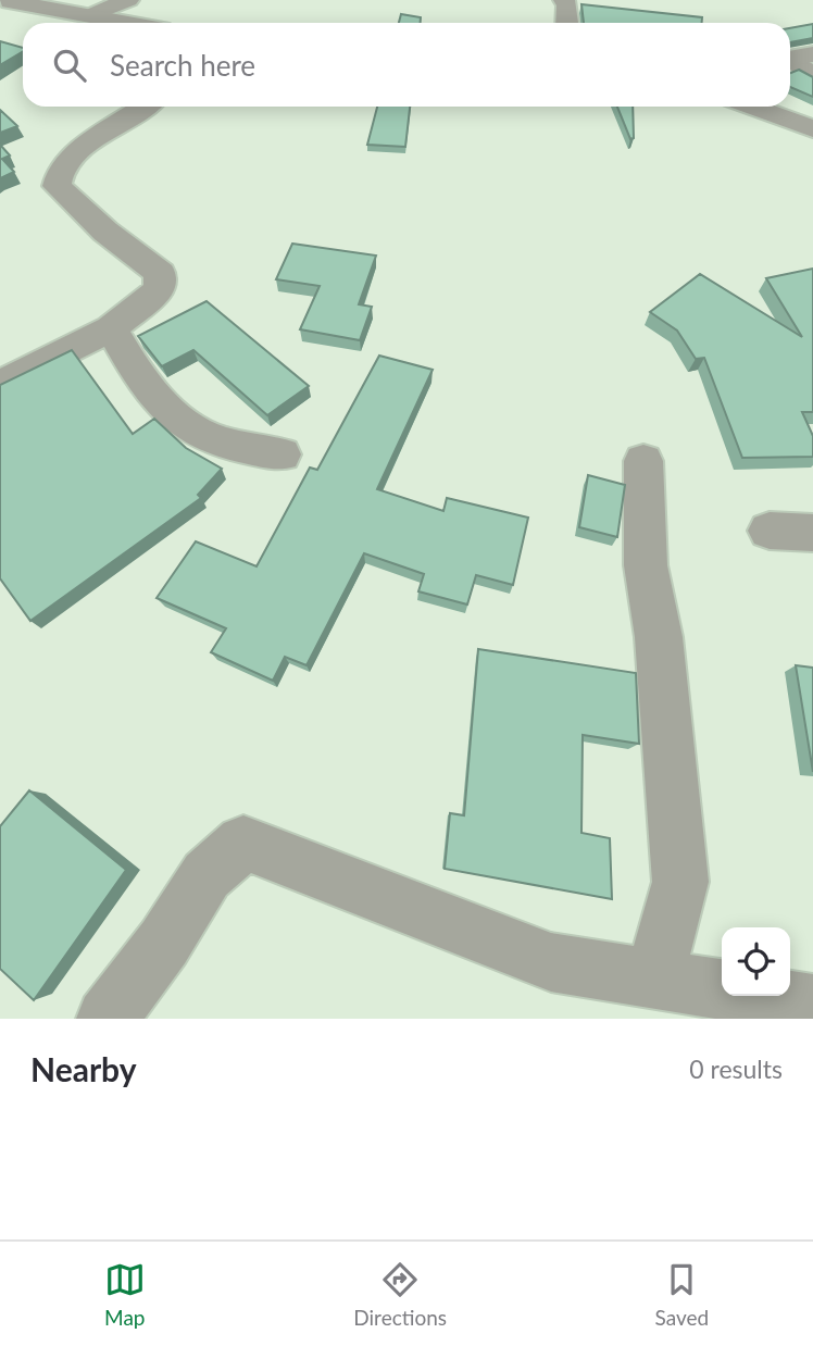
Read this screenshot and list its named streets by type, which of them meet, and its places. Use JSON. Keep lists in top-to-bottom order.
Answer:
{
  "page": {
    "search": "Search here",
    "heading": ["Nearby", "0 results"],
    "nav": ["Map", "Directions", "Saved"]
  }
}
